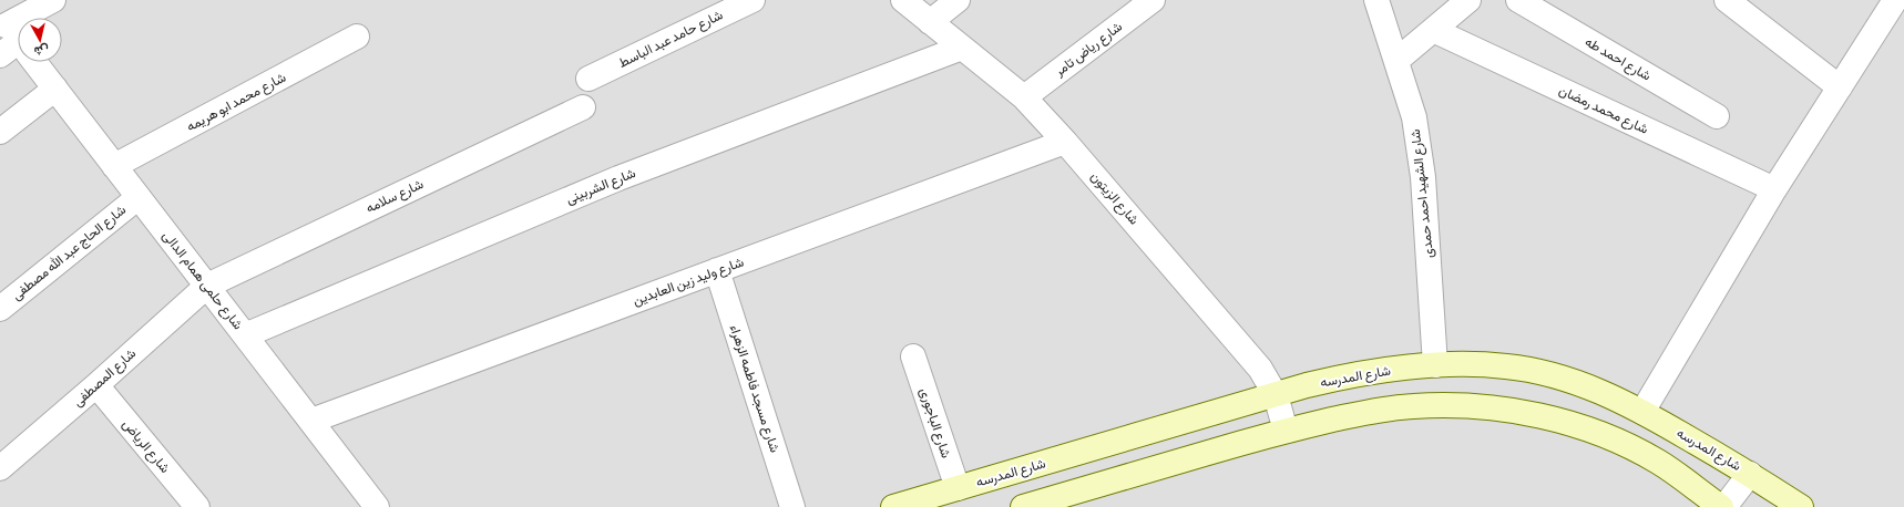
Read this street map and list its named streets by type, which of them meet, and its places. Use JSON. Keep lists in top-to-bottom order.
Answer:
{
  "streets": {
    "street": [
      "شارع حامد عبد الباسط",
      "شارع رياض تامر",
      "شارع احمد طه",
      "شارع محمد ابو هريمه",
      "شارع محمد رمضان",
      "شارع الشربينى",
      "شارع الشهيد احمد حمدى",
      "شارع سلامه",
      "شارع الزيتون",
      "شارع الحاج عبد الله مصطفى",
      "شارع حلمى همام الدالى",
      "شارع وليد زين العابدين",
      "شارع المدرسه",
      "شارع المصطفى",
      "شارع مسجد فاطمه الزهراء",
      "شارع الباجورى",
      "شارع الرياض"
    ]
  },
  "crossings": [
    ["شارع رياض تامر", "شارع الزيتون"],
    ["شارع محمد ابو هريمه", "شارع حلمى همام الدالى"],
    ["شارع الشربينى", "شارع الزيتون"],
    ["شارع الشربينى", "شارع حلمى همام الدالى"],
    ["شارع الشهيد احمد حمدى", "شارع المدرسه"],
    ["شارع سلامه", "شارع حلمى همام الدالى"],
    ["شارع سلامه", "شارع المصطفى"],
    ["شارع الزيتون", "شارع وليد زين العابدين"],
    ["شارع الزيتون", "شارع المدرسه"],
    ["شارع الحاج عبد الله مصطفى", "شارع حلمى همام الدالى"],
    ["شارع حلمى همام الدالى", "شارع وليد زين العابدين"],
    ["شارع حلمى همام الدالى", "شارع المصطفى"],
    ["شارع وليد زين العابدين", "شارع مسجد فاطمه الزهراء"],
    ["شارع المدرسه", "شارع الباجورى"],
    ["شارع المصطفى", "شارع الرياض"]
  ],
  "north": "bottom"
}
